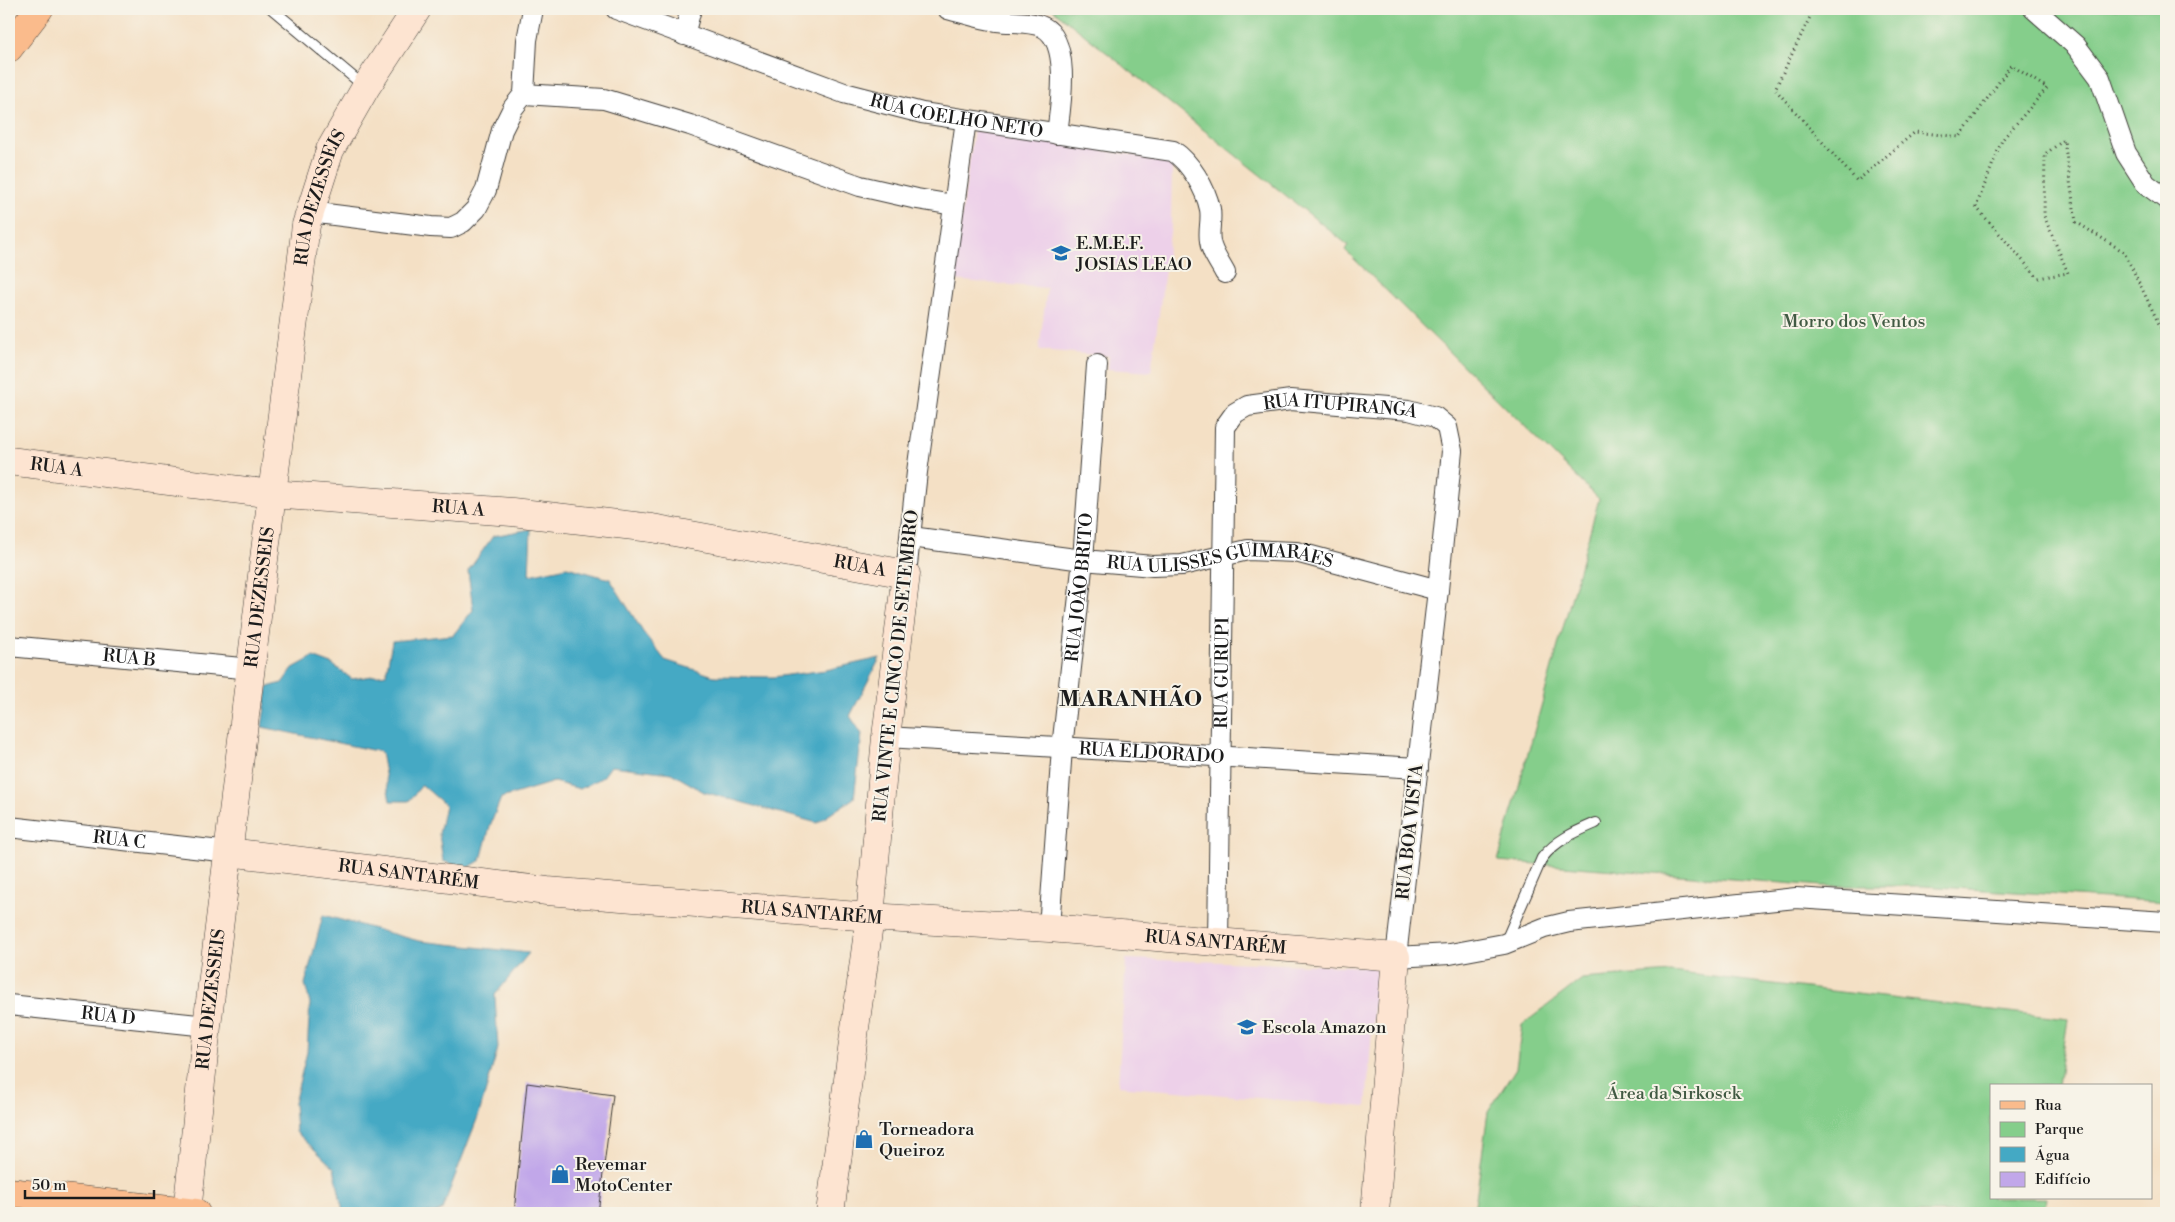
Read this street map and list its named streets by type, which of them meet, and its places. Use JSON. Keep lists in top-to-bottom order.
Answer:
{
  "streets": {
    "street": [
      "RUA COELHO NETO",
      "RUA DEZESSEIS",
      "RUA ITUPIRANGA",
      "RUA A",
      "RUA ULISSES GUIMARÃES",
      "RUA JOÃO BRITO",
      "RUA B",
      "RUA VINTE E CINCO DE SETEMBRO",
      "RUA GURUPI",
      "RUA ELDORADO",
      "RUA BOA VISTA",
      "RUA C",
      "RUA SANTARÉM",
      "RUA D"
    ]
  },
  "crossings": [
    ["RUA COELHO NETO", "RUA VINTE E CINCO DE SETEMBRO"],
    ["RUA DEZESSEIS", "RUA A"],
    ["RUA DEZESSEIS", "RUA B"],
    ["RUA DEZESSEIS", "RUA C"],
    ["RUA DEZESSEIS", "RUA SANTARÉM"],
    ["RUA DEZESSEIS", "RUA D"],
    ["RUA ITUPIRANGA", "RUA GURUPI"],
    ["RUA ITUPIRANGA", "RUA BOA VISTA"],
    ["RUA A", "RUA VINTE E CINCO DE SETEMBRO"],
    ["RUA ULISSES GUIMARÃES", "RUA JOÃO BRITO"],
    ["RUA ULISSES GUIMARÃES", "RUA VINTE E CINCO DE SETEMBRO"],
    ["RUA ULISSES GUIMARÃES", "RUA GURUPI"],
    ["RUA ULISSES GUIMARÃES", "RUA BOA VISTA"],
    ["RUA JOÃO BRITO", "RUA ELDORADO"],
    ["RUA JOÃO BRITO", "RUA SANTARÉM"],
    ["RUA VINTE E CINCO DE SETEMBRO", "RUA ELDORADO"],
    ["RUA VINTE E CINCO DE SETEMBRO", "RUA SANTARÉM"],
    ["RUA GURUPI", "RUA ELDORADO"],
    ["RUA GURUPI", "RUA SANTARÉM"],
    ["RUA ELDORADO", "RUA BOA VISTA"],
    ["RUA BOA VISTA", "RUA SANTARÉM"],
    ["RUA C", "RUA SANTARÉM"]
  ],
  "districts": ["MARANHÃO"],
  "parks": ["Morro dos Ventos", "Área da Sirkosck"],
  "places": {
    "school or university": ["E.M.E.F. JOSIAS LEAO", "Escola Amazon"],
    "shop": ["Torneadora Queiroz", "Revemar MotoCenter"]
  },
  "legend": [
    "Rua",
    "Parque",
    "Água",
    "Edifício"
  ],
  "scale_bar": "50 m"
}
